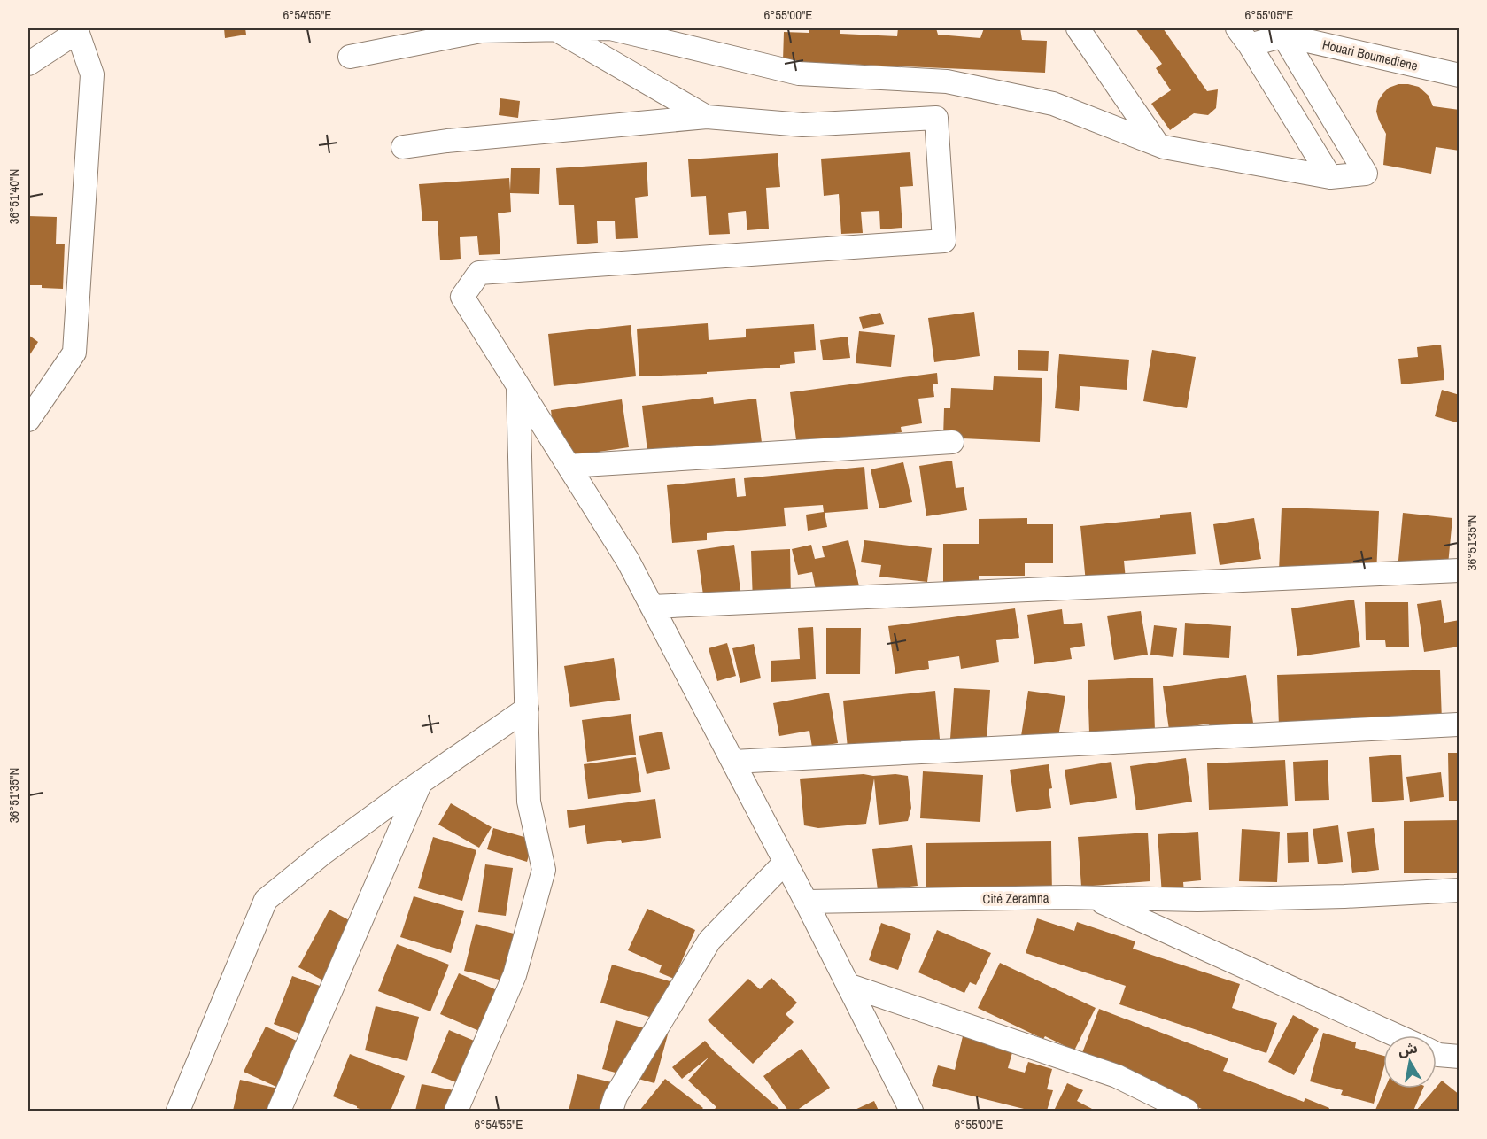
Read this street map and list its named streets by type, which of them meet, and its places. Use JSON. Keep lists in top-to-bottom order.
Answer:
{
  "streets": {
    "street": ["Houari Boumediene", "Cité Zeramna"]
  },
  "north": "top",
  "coordinates": [
    "6°54'55\"E",
    "6°55'00\"E",
    "6°55'05\"E",
    "36°51'40\"N",
    "36°51'35\"N"
  ]
}
